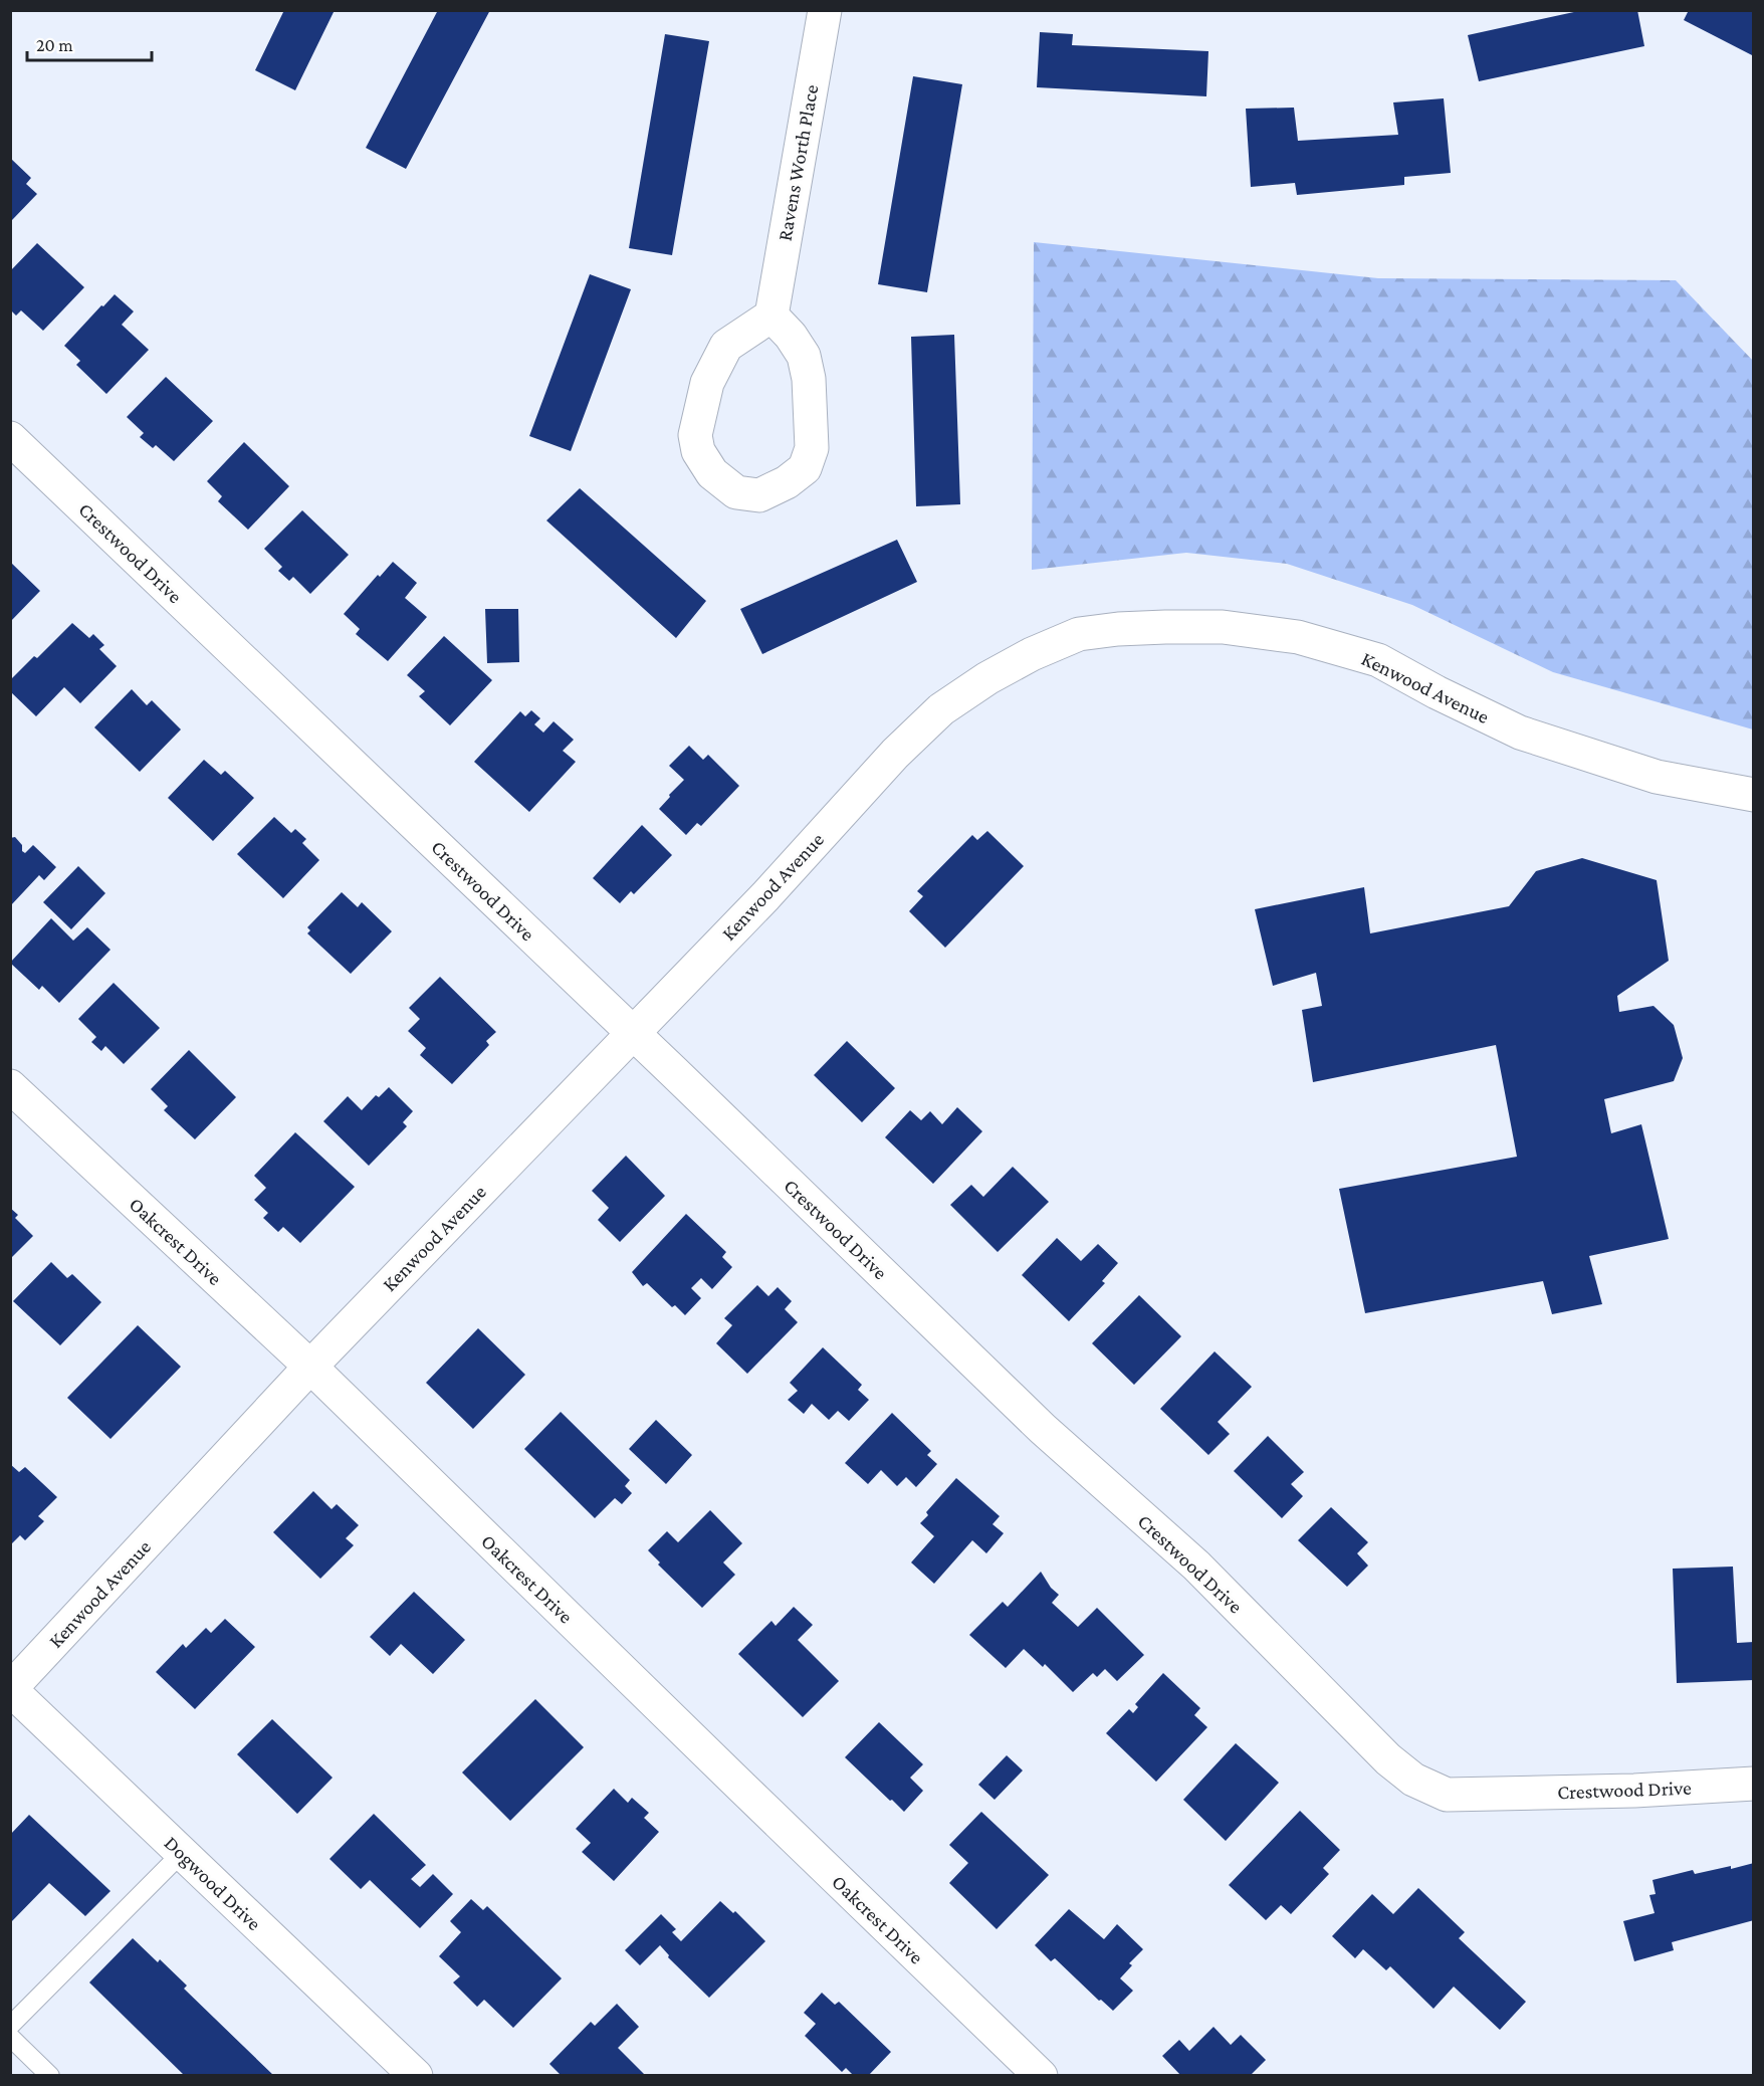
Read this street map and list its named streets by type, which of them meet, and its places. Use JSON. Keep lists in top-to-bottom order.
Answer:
{
  "streets": {
    "street": [
      "Ravens Worth Place",
      "Crestwood Drive",
      "Kenwood Avenue",
      "Oakcrest Drive",
      "Dogwood Drive"
    ]
  },
  "crossings": [
    ["Crestwood Drive", "Kenwood Avenue"],
    ["Kenwood Avenue", "Oakcrest Drive"],
    ["Kenwood Avenue", "Dogwood Drive"]
  ],
  "scale_bar": "20 m"
}
